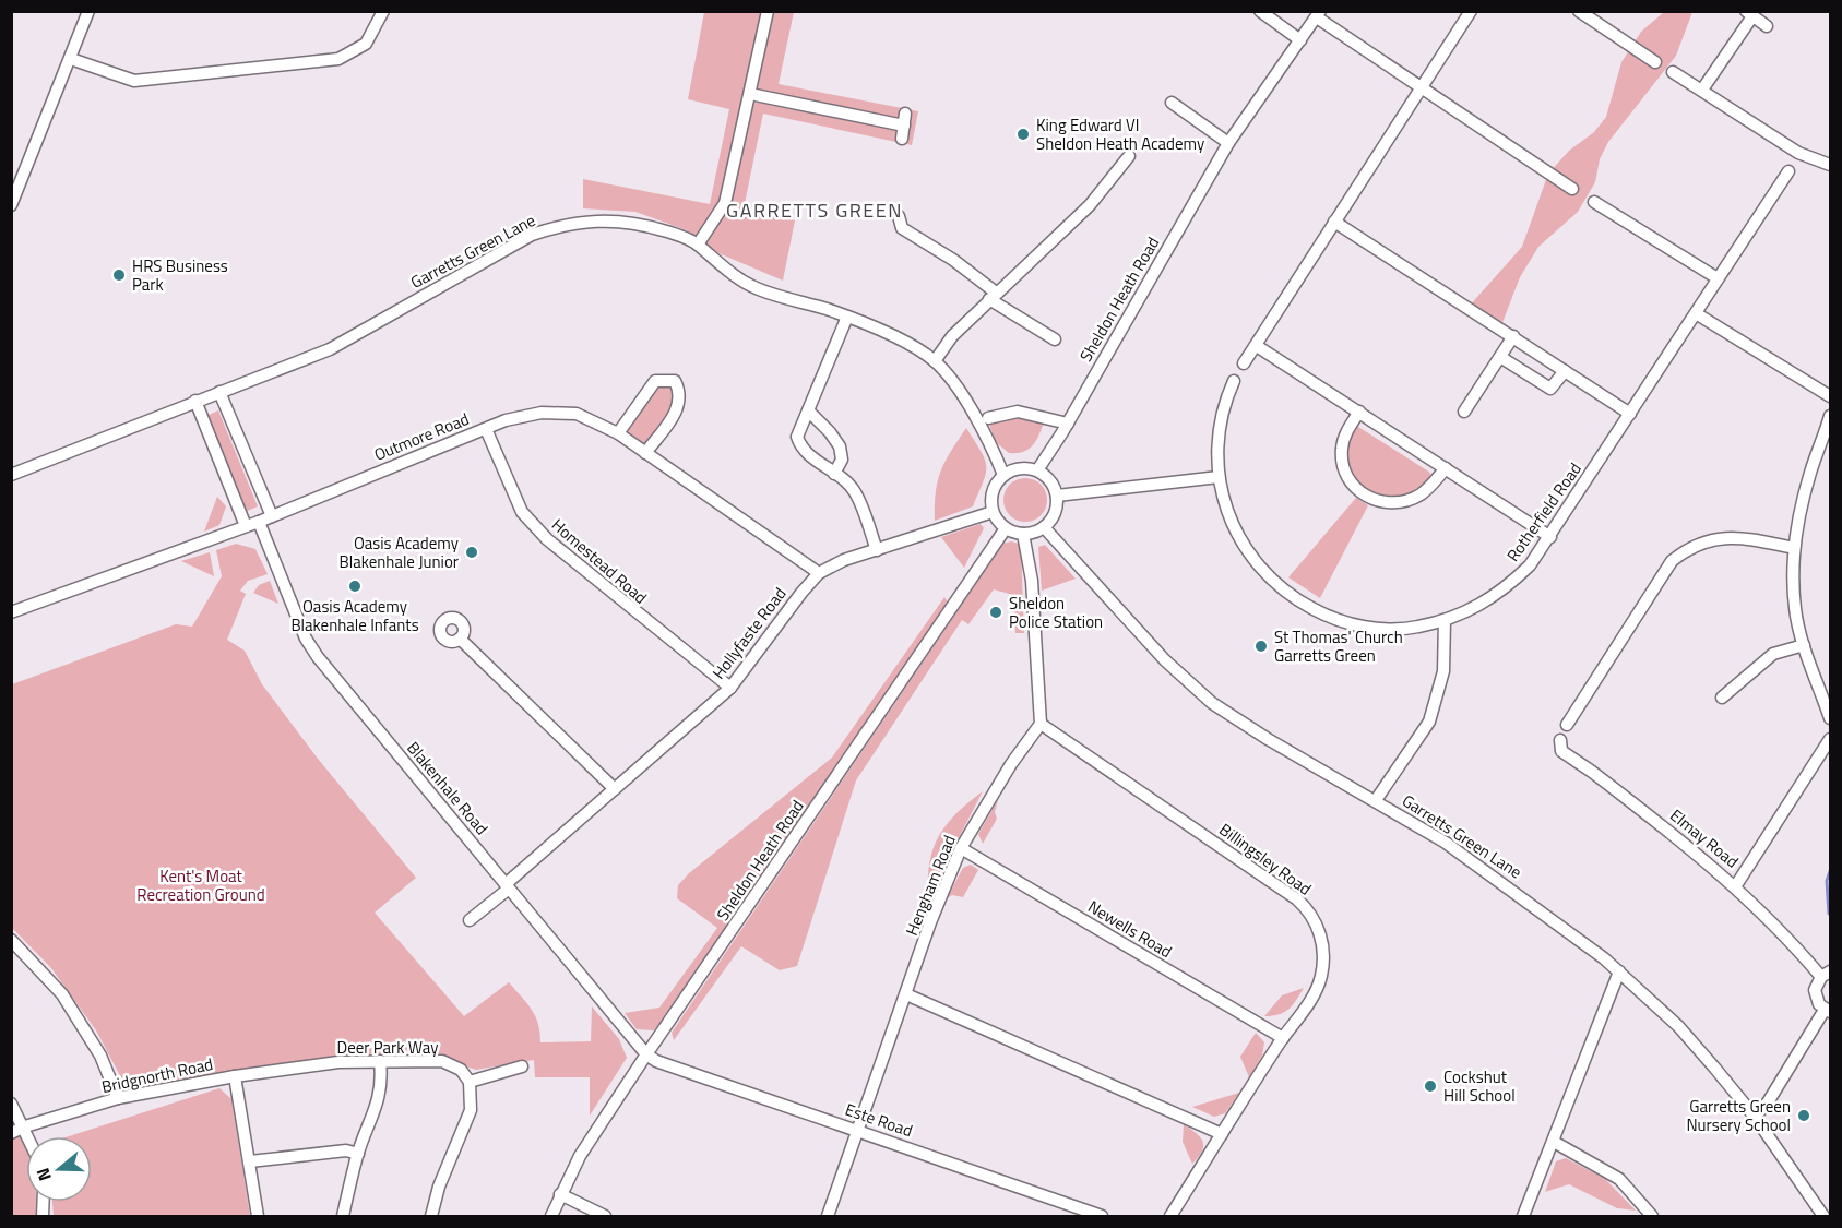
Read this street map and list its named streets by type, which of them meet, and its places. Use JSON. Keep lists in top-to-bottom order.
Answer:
{
  "streets": {
    "street": [
      "Garretts Green Lane",
      "Sheldon Heath Road",
      "Outmore Road",
      "Rotherfield Road",
      "Homestead Road",
      "Hollyfaste Road",
      "Blakenhale Road",
      "Elmay Road",
      "Billingsley Road",
      "Hengham Road",
      "Newells Road",
      "Deer Park Way",
      "Bridgnorth Road",
      "Este Road"
    ]
  },
  "crossings": [
    ["Garretts Green Lane", "Sheldon Heath Road"],
    ["Garretts Green Lane", "Hollyfaste Road"],
    ["Sheldon Heath Road", "Hollyfaste Road"],
    ["Sheldon Heath Road", "Blakenhale Road"],
    ["Sheldon Heath Road", "Este Road"],
    ["Outmore Road", "Homestead Road"],
    ["Outmore Road", "Hollyfaste Road"],
    ["Outmore Road", "Blakenhale Road"],
    ["Homestead Road", "Hollyfaste Road"],
    ["Hollyfaste Road", "Blakenhale Road"],
    ["Blakenhale Road", "Este Road"],
    ["Billingsley Road", "Hengham Road"],
    ["Billingsley Road", "Newells Road"],
    ["Hengham Road", "Newells Road"],
    ["Hengham Road", "Este Road"],
    ["Deer Park Way", "Bridgnorth Road"]
  ],
  "districts": ["GARRETTS GREEN"],
  "parks": ["Kent's Moat Recreation Ground"],
  "places": [
    "King Edward VI Sheldon Heath Academy",
    "HRS Business Park",
    "Oasis Academy Blakenhale Junior",
    "Oasis Academy Blakenhale Infants",
    "Sheldon Police Station",
    "St Thomas' Church Garretts Green",
    "Cockshut Hill School",
    "Garretts Green Nursery School"
  ],
  "north": "left"
}
